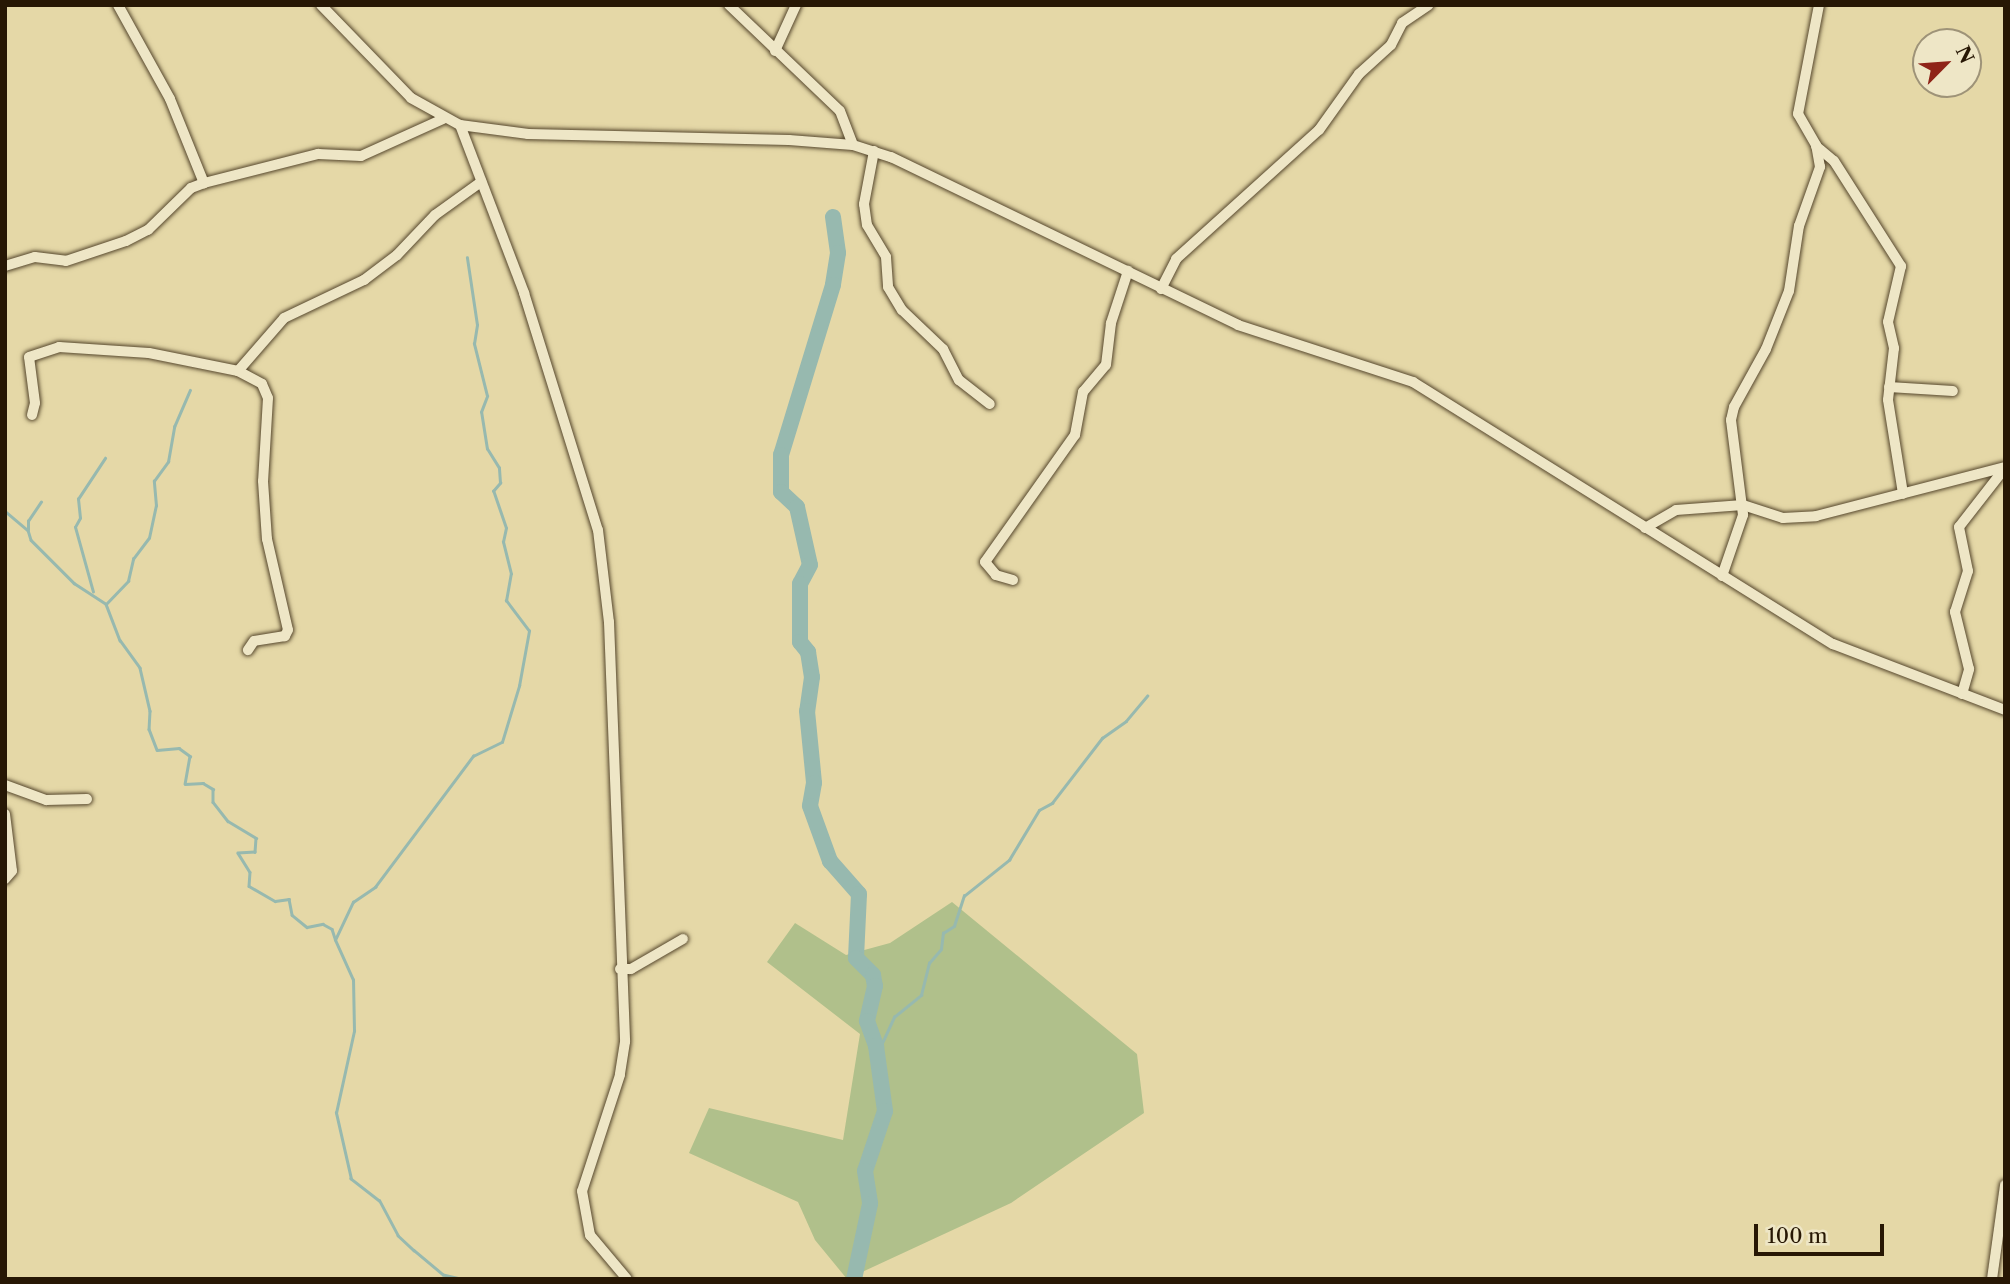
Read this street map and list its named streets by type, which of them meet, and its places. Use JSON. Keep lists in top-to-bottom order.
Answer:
{
  "scale_bar": "100 m",
  "north": "top right"
}
